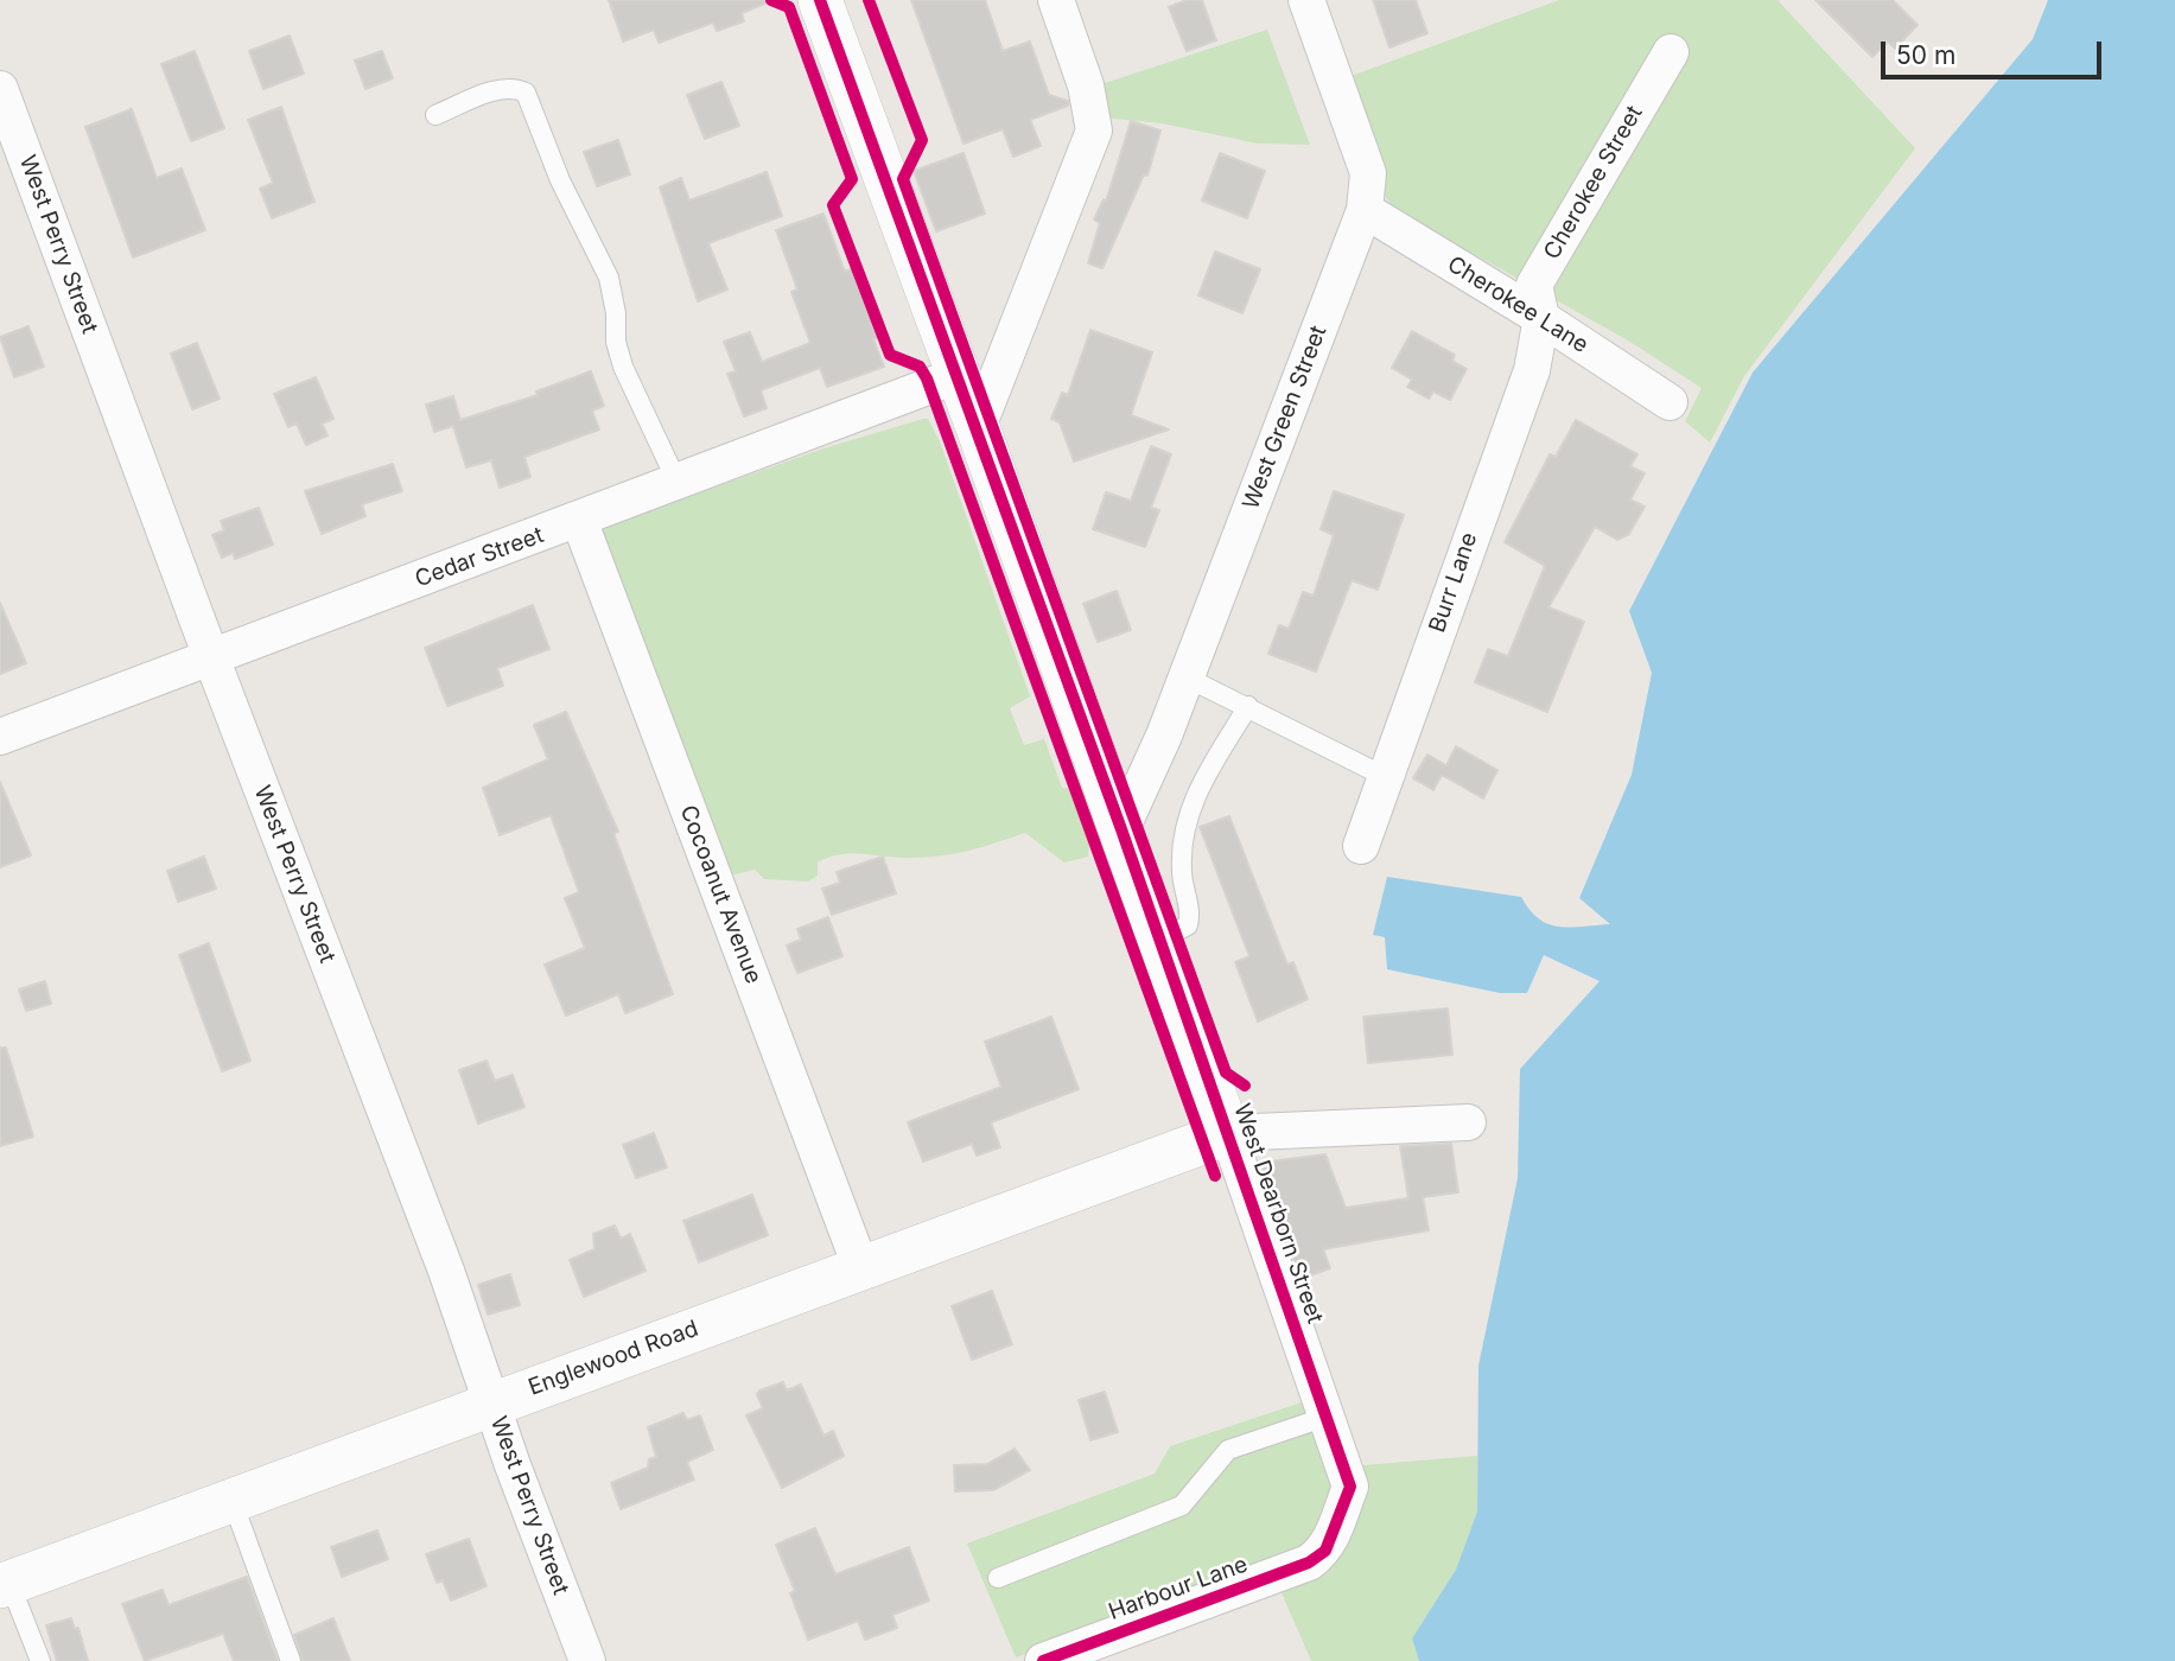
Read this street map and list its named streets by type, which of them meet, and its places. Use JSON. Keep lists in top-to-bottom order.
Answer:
{
  "streets": {
    "street": [
      "Cherokee Street",
      "West Perry Street",
      "Cherokee Lane",
      "West Green Street",
      "Cedar Street",
      "Burr Lane",
      "Cocoanut Avenue",
      "West Dearborn Street",
      "Englewood Road",
      "Harbour Lane"
    ]
  },
  "crossings": [
    ["Cherokee Street", "Cherokee Lane"],
    ["Cherokee Street", "Burr Lane"],
    ["West Perry Street", "Cedar Street"],
    ["West Perry Street", "Englewood Road"],
    ["Cherokee Lane", "West Green Street"],
    ["Cherokee Lane", "Burr Lane"],
    ["West Green Street", "West Dearborn Street"],
    ["Cedar Street", "Cocoanut Avenue"],
    ["Cedar Street", "West Dearborn Street"],
    ["Cocoanut Avenue", "Englewood Road"],
    ["West Dearborn Street", "Englewood Road"],
    ["West Dearborn Street", "Harbour Lane"]
  ],
  "scale_bar": "50 m"
}
